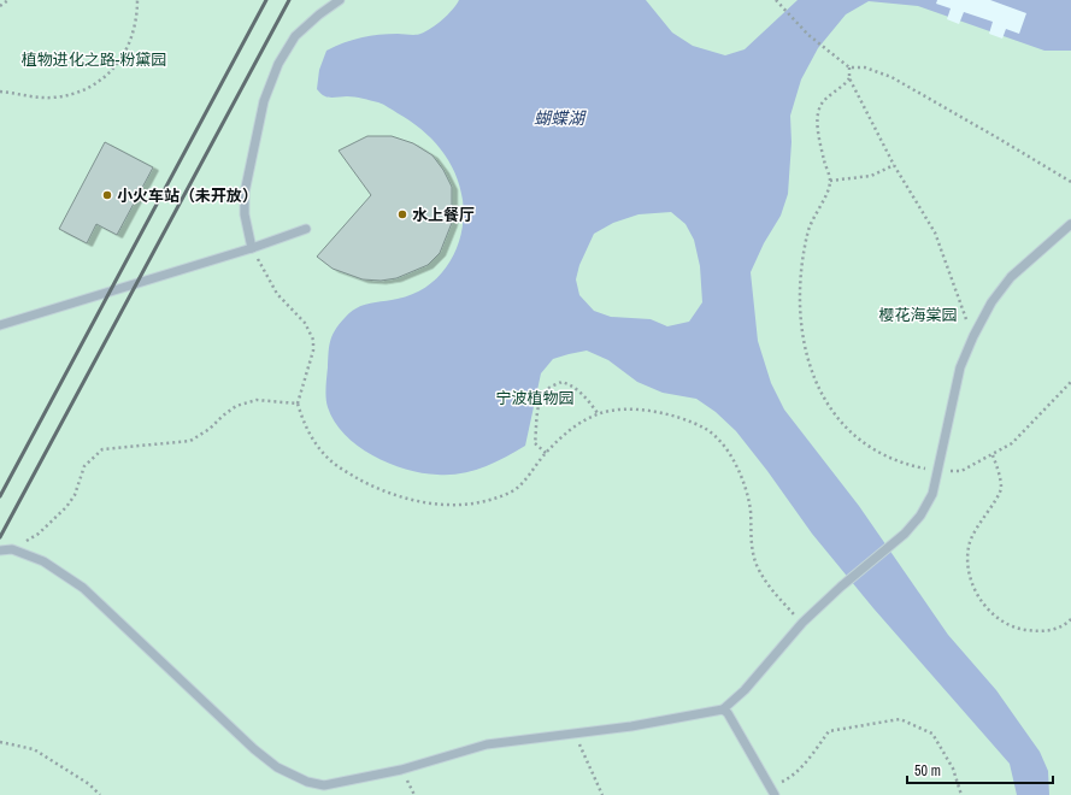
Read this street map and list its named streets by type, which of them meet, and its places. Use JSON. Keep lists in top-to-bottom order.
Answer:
{
  "water": ["蝴蝶湖"],
  "parks": ["植物进化之路-粉黛园", "樱花海棠园", "宁波植物园"],
  "places": ["小火车站（未开放）", "水上餐厅"],
  "scale_bar": "50 m"
}
